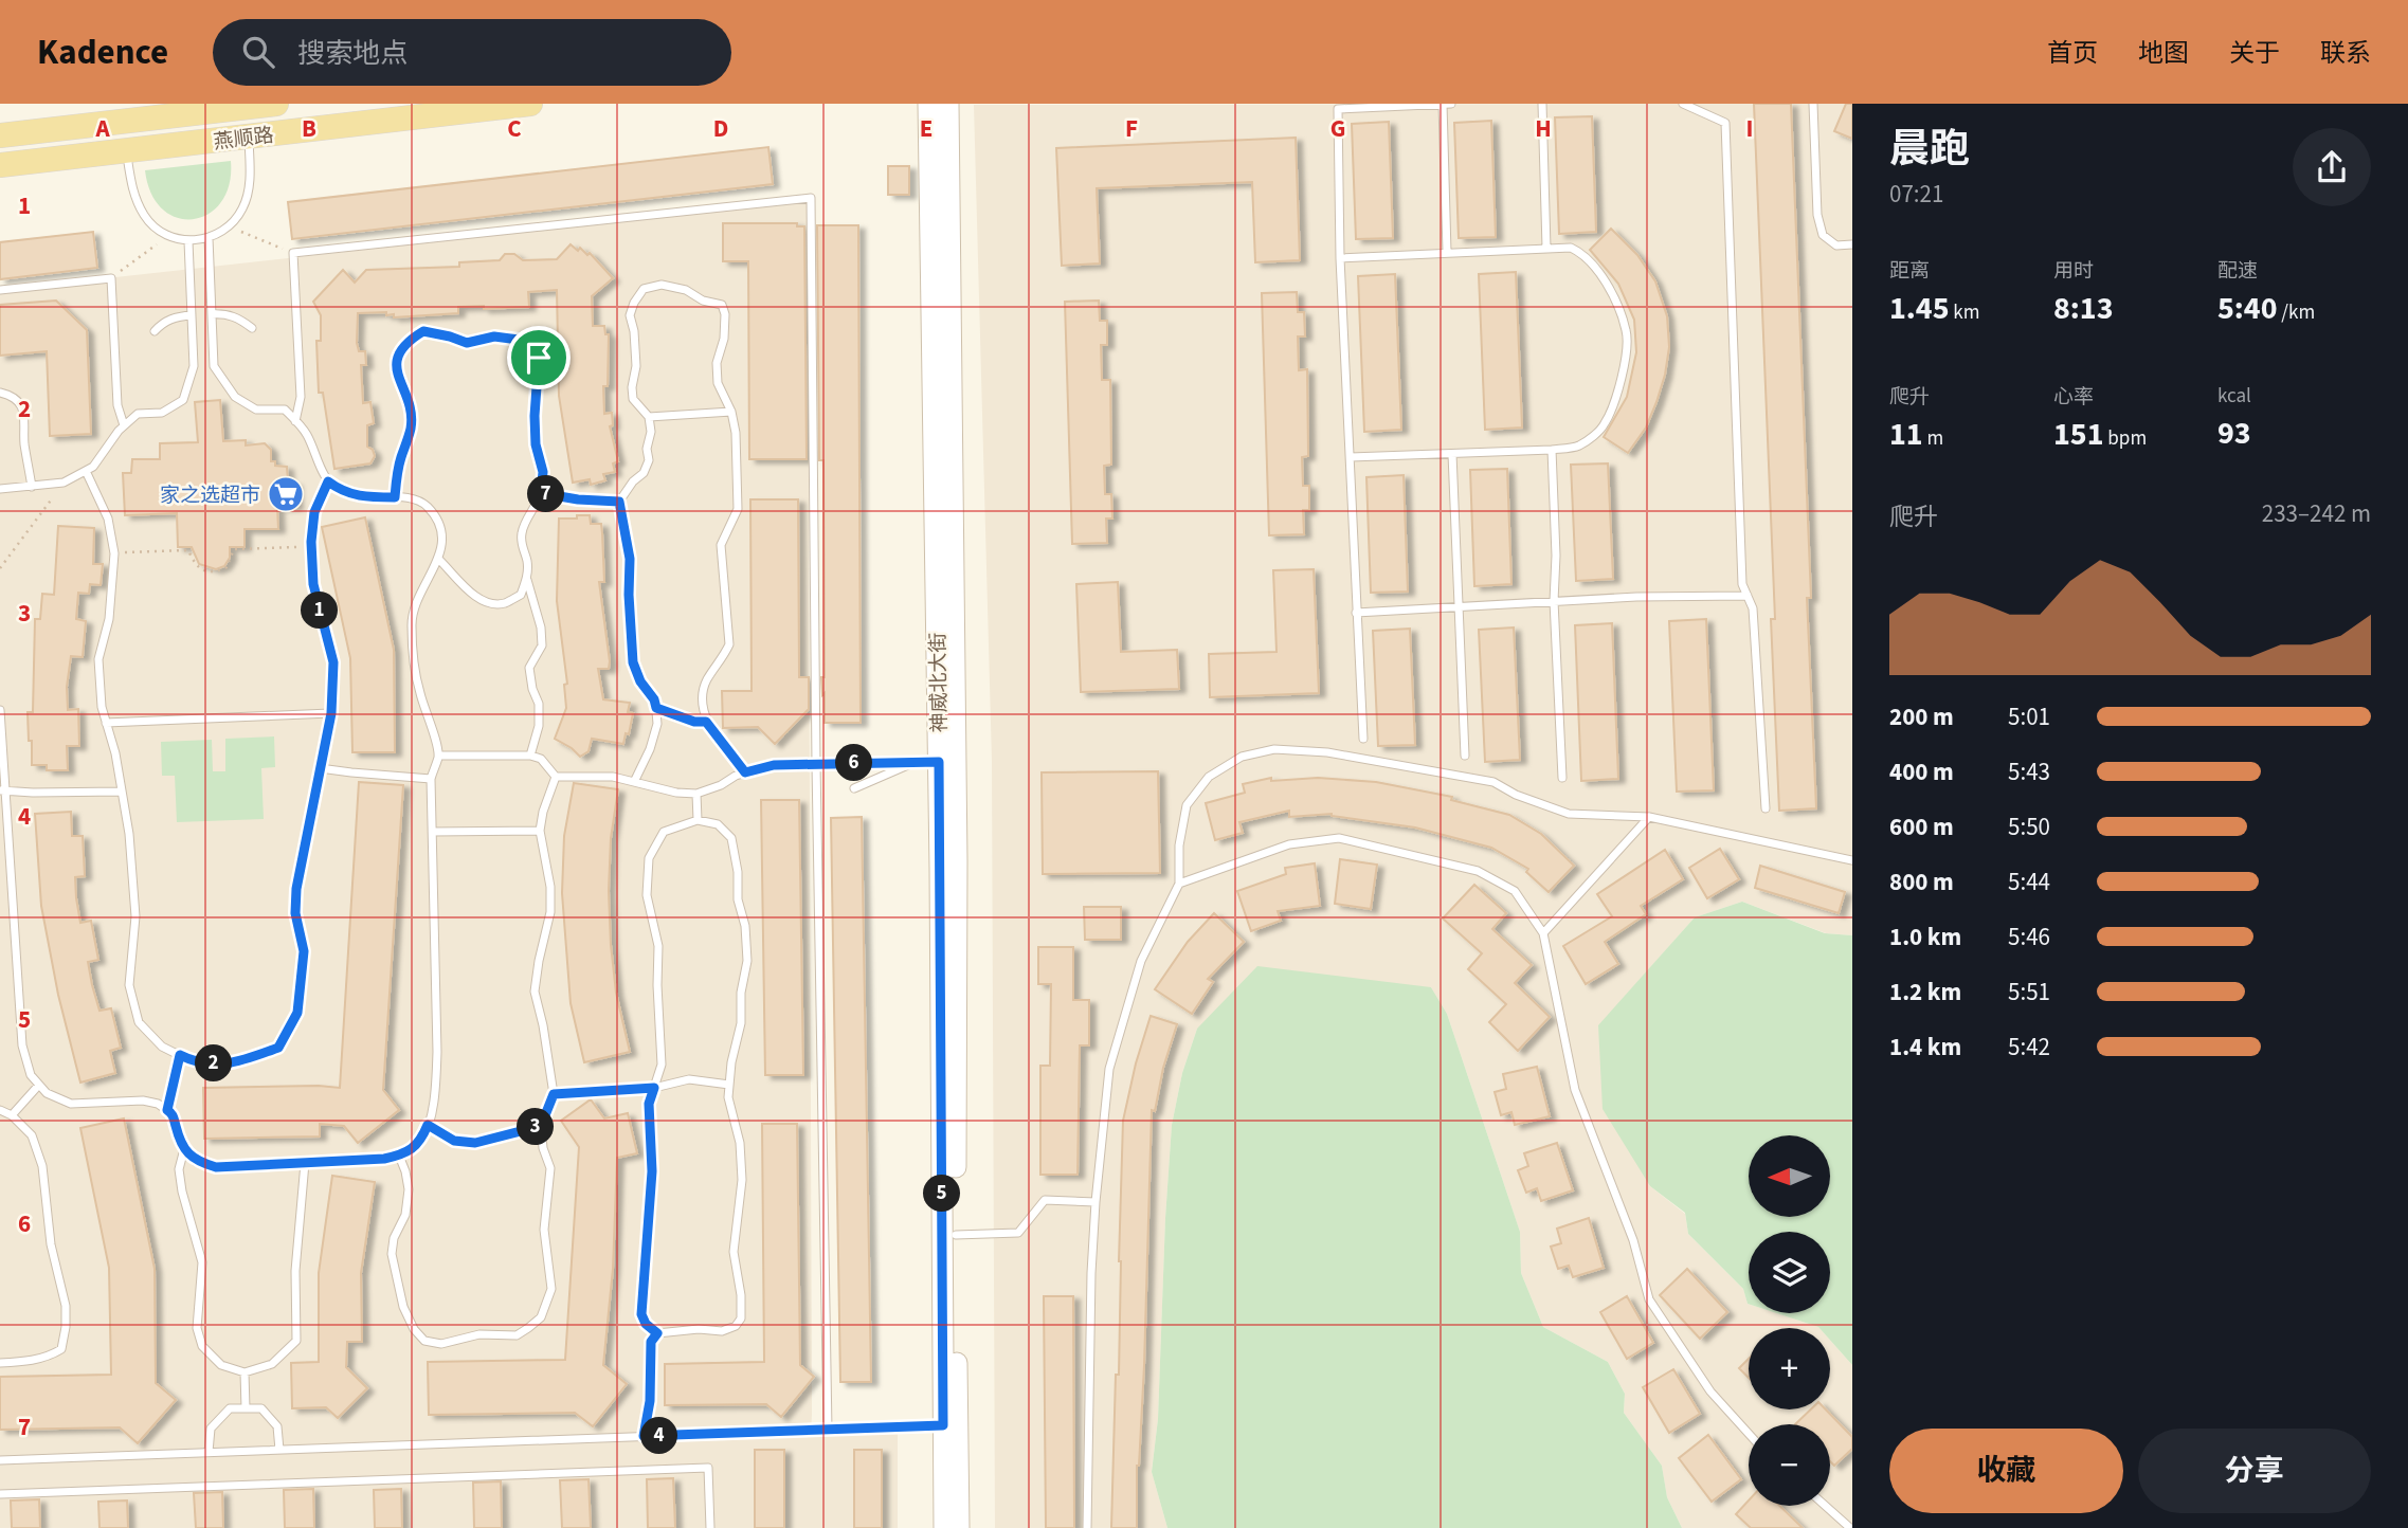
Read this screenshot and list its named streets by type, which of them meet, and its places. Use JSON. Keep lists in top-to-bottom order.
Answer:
{
  "streets": {
    "main road": ["燕顺路"],
    "street": ["神威北大街"]
  },
  "places": {
    "supermarket": ["家之选超市"]
  },
  "north": "left",
  "page": {
    "header": "Kadence",
    "search": "搜索地点",
    "nav": [
      "首页",
      "地图",
      "关于",
      "联系"
    ],
    "heading": ["晨跑", "07:21"],
    "stats": [
      ["距离", "1.45 km"],
      ["用时", "8:13"],
      ["配速", "5:40 /km"],
      ["爬升", "11 m"],
      ["心率", "151 bpm"],
      ["kcal", "93"]
    ],
    "pins": [
      "7",
      "1",
      "6",
      "2",
      "3",
      "5",
      "4"
    ],
    "chart": ["爬升", "233–242 m"],
    "list": [
      {
        "name": "200 m",
        "note": "5:01"
      },
      {
        "name": "400 m",
        "note": "5:43"
      },
      {
        "name": "600 m",
        "note": "5:50"
      },
      {
        "name": "800 m",
        "note": "5:44"
      },
      {
        "name": "1.0 km",
        "note": "5:46"
      },
      {
        "name": "1.2 km",
        "note": "5:51"
      },
      {
        "name": "1.4 km",
        "note": "5:42"
      }
    ],
    "map_buttons": ["+", "−"],
    "buttons": ["收藏", "分享"]
  },
  "grid": {
    "columns": [
      "A",
      "B",
      "C",
      "D",
      "E",
      "F",
      "G",
      "H",
      "I"
    ],
    "rows": [
      "1",
      "2",
      "3",
      "4",
      "5",
      "6",
      "7"
    ]
  }
}
